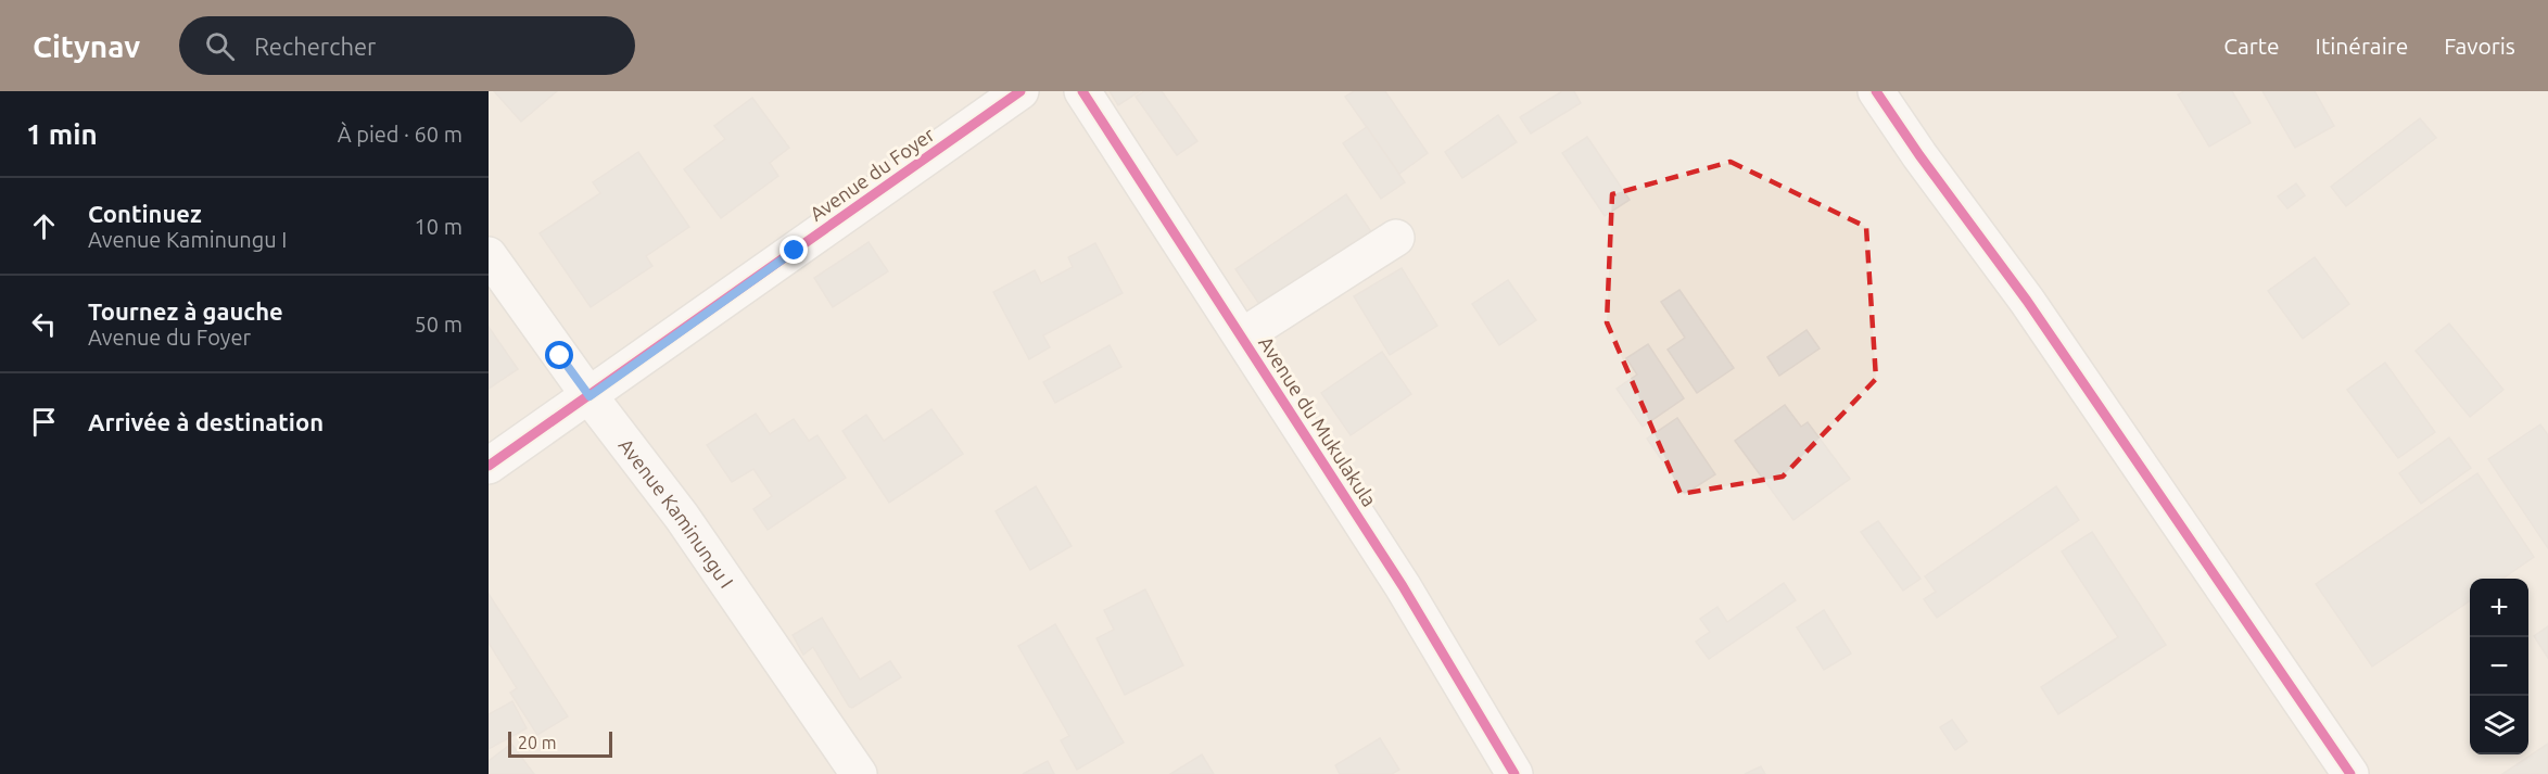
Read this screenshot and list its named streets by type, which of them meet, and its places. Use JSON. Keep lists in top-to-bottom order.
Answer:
{
  "streets": {
    "street": ["Avenue du Foyer", "Avenue du Mukulakula", "Avenue Kaminungu I"]
  },
  "crossings": [
    ["Avenue du Foyer", "Avenue Kaminungu I"]
  ],
  "scale_bar": "20 m",
  "page": {
    "header": "Citynav",
    "search": "Rechercher",
    "nav": ["Carte", "Itinéraire", "Favoris"],
    "heading": ["1 min", "À pied · 60 m"],
    "list": [
      ["Continuez", "Avenue Kaminungu I", "10 m"],
      ["Tournez à gauche", "Avenue du Foyer", "50 m"],
      "Arrivée à destination"
    ],
    "map_buttons": ["+", "−"],
    "scale": "20 m"
  }
}
